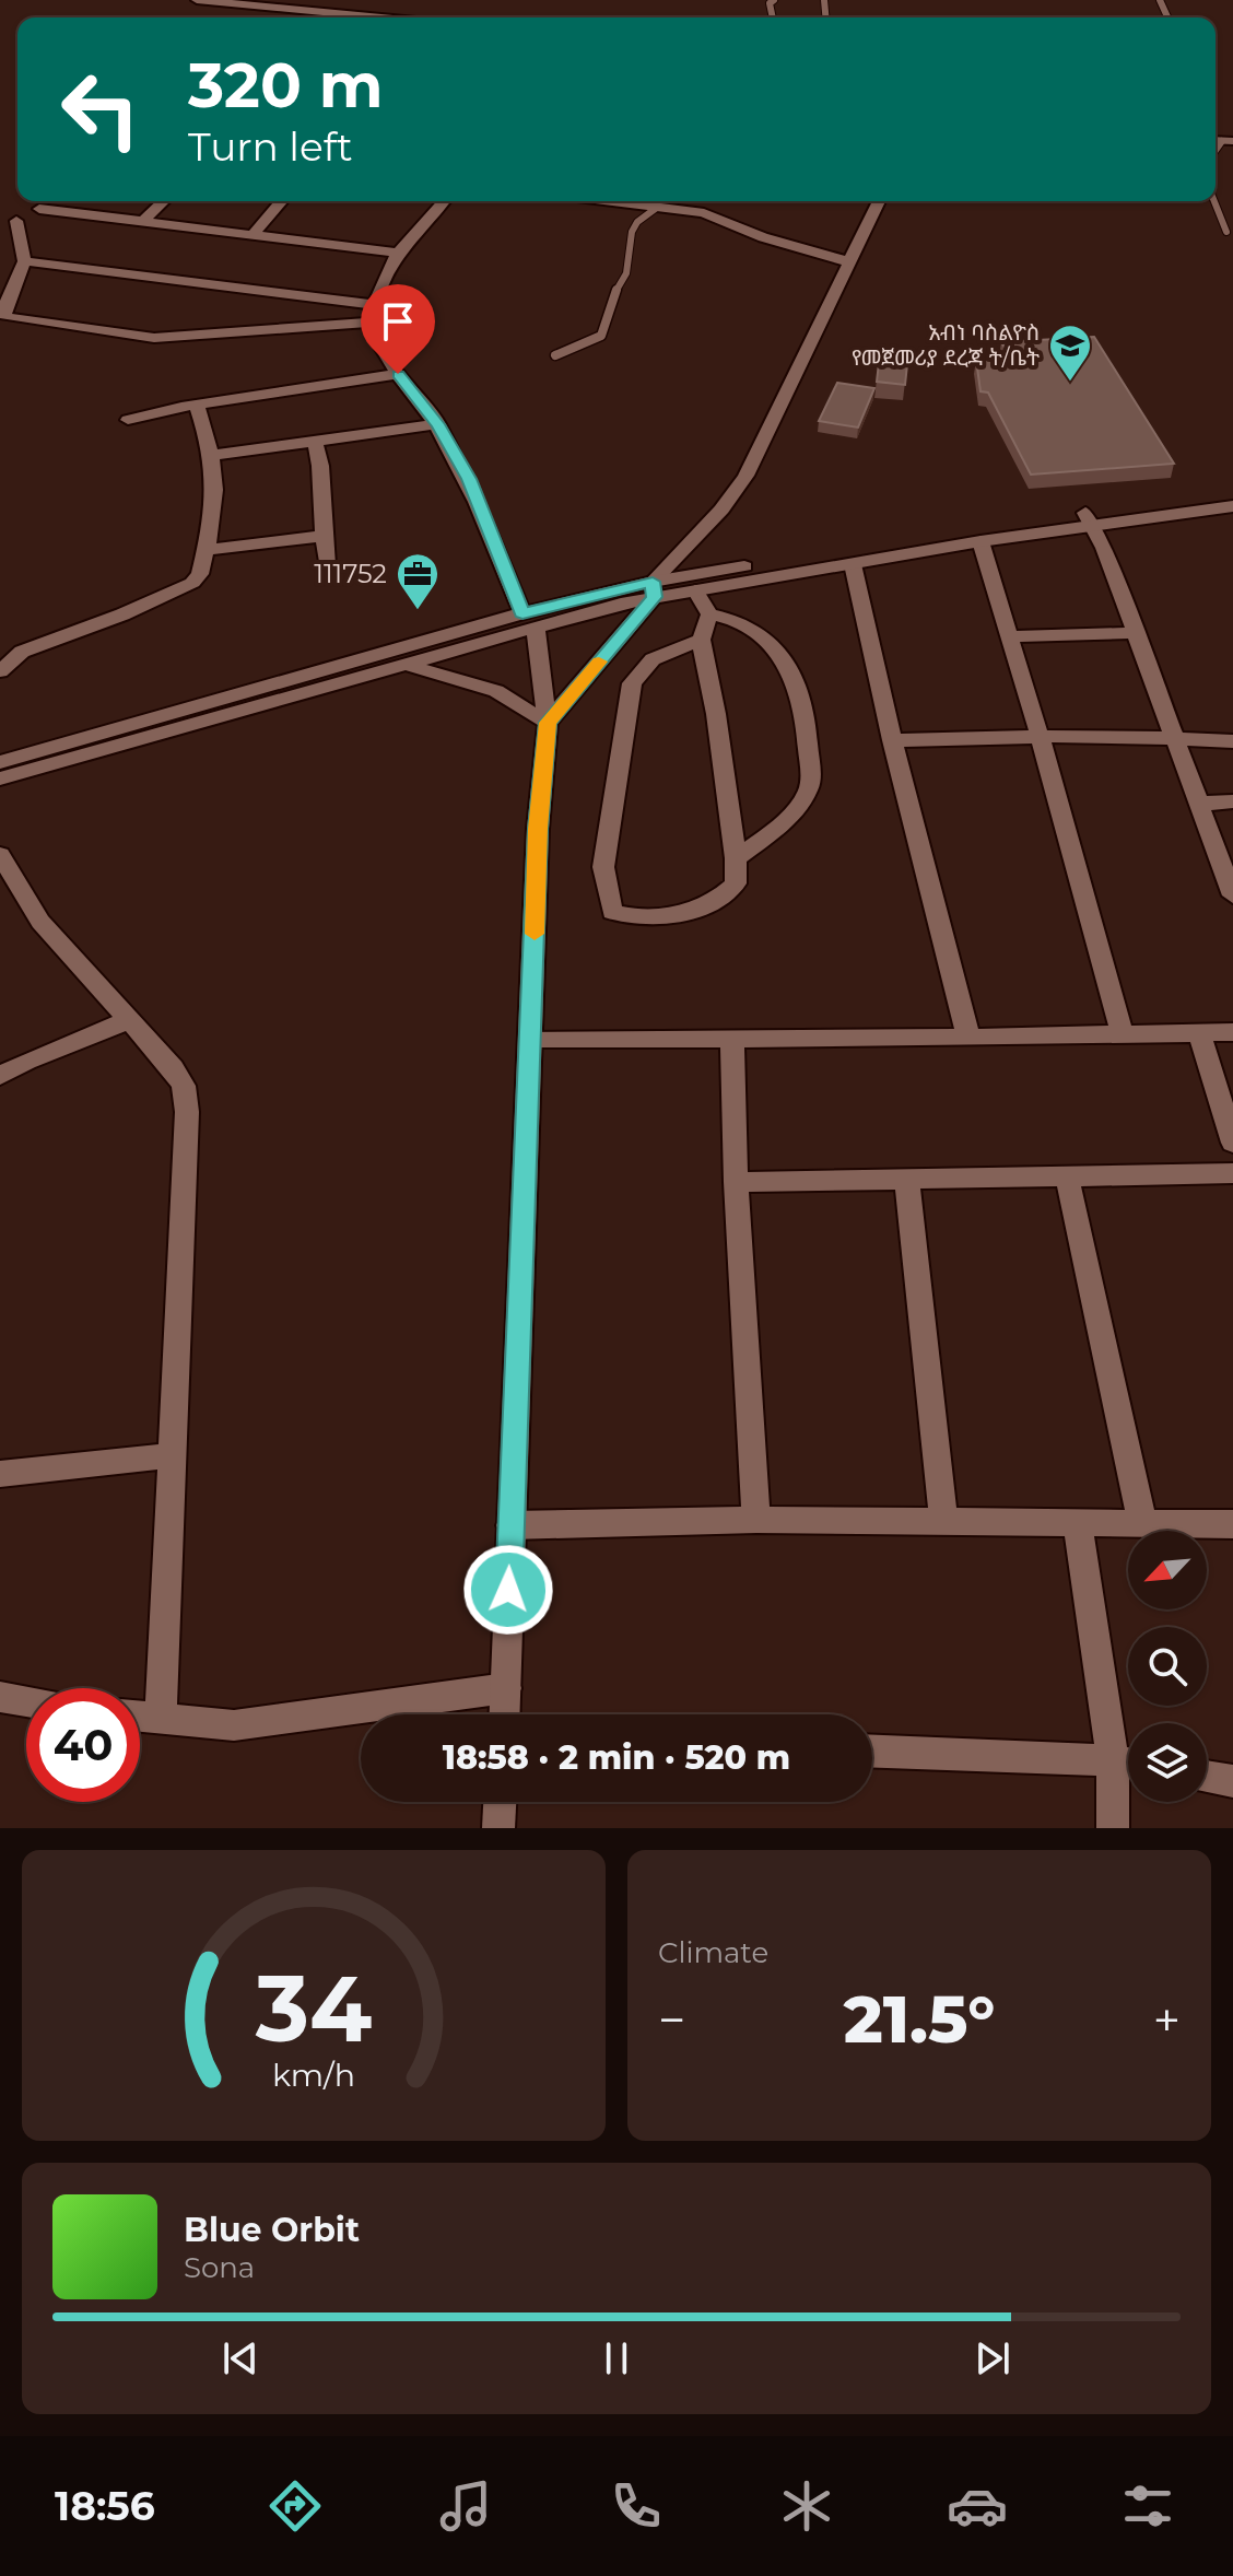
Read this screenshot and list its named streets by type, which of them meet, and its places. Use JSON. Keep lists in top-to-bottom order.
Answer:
{
  "places": {
    "school or university": ["አብነ ባስልዮስ የመጀመሪያ ደረጃ ት/ቤት"],
    "office": ["111752"]
  },
  "north": "bottom left",
  "page": {
    "turn": ["320 m", "Turn left"],
    "limit": "40",
    "trip": "18:58 · 2 min · 520 m",
    "tile": "Climate",
    "heat": ["−", "21.5°", "+"],
    "song": ["Blue Orbit", "Sona"],
    "tabs": "18:56",
    "gauge": ["34", "km/h"]
  }
}
